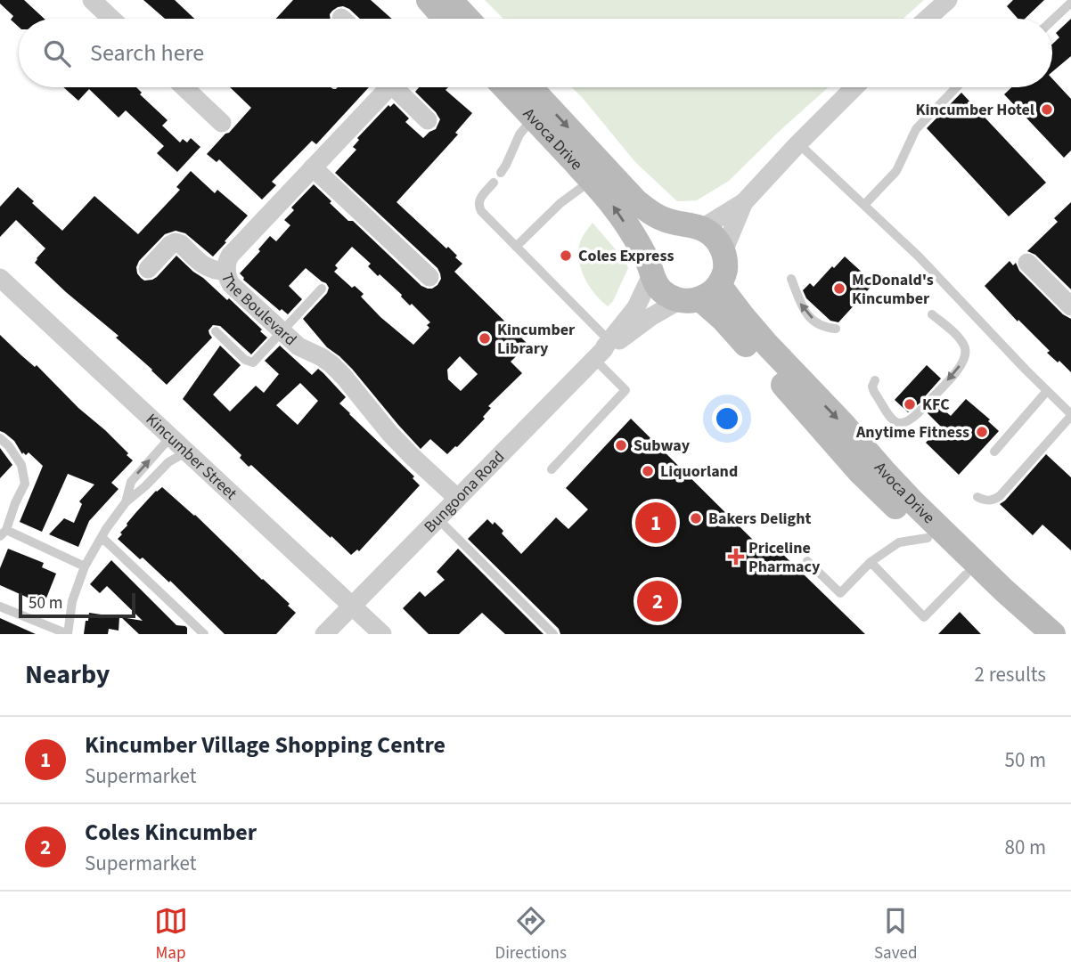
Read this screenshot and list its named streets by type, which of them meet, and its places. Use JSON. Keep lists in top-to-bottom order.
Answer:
{
  "streets": {
    "main road": ["Avoca Drive"],
    "street": ["The Boulevard", "Kincumber Street", "Bungoona Road"]
  },
  "crossings": [
    ["Avoca Drive", "Bungoona Road"],
    ["The Boulevard", "Bungoona Road"],
    ["Kincumber Street", "Bungoona Road"]
  ],
  "places": {
    "other": [
      "Kincumber Hotel",
      "Coles Express",
      "McDonald's Kincumber",
      "Kincumber Library",
      "KFC",
      "Anytime Fitness",
      "Subway",
      "Liquorland",
      "Bakers Delight"
    ],
    "health": ["Priceline Pharmacy"]
  },
  "scale_bar": "50 m",
  "page": {
    "search": "Search here",
    "pins": ["1", "2"],
    "scale": "50 m",
    "heading": ["Nearby", "2 results"],
    "list": [
      {
        "mark": "1",
        "name": "Kincumber Village Shopping Centre",
        "note": "Supermarket",
        "value": "50 m"
      },
      {
        "mark": "2",
        "name": "Coles Kincumber",
        "note": "Supermarket",
        "value": "80 m"
      }
    ],
    "nav": ["Map", "Directions", "Saved"]
  }
}
